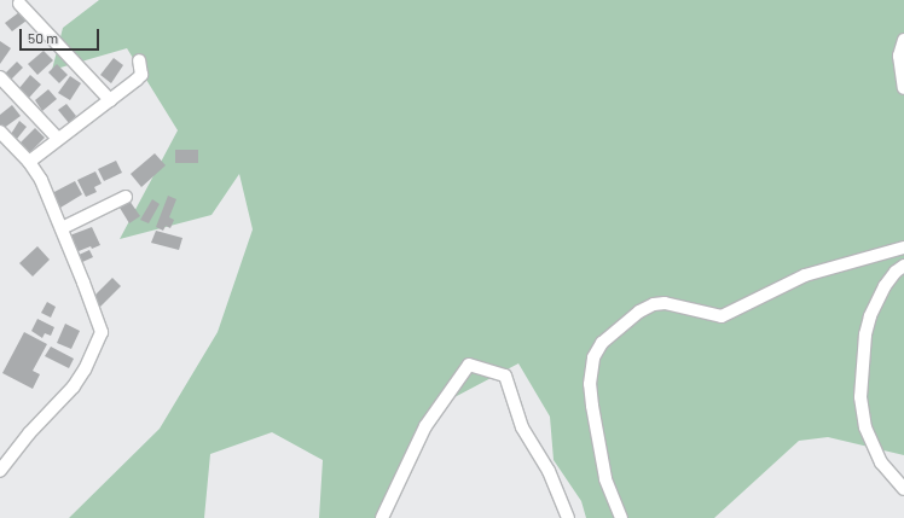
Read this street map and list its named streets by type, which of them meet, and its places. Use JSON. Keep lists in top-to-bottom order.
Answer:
{
  "scale_bar": "50 m"
}
